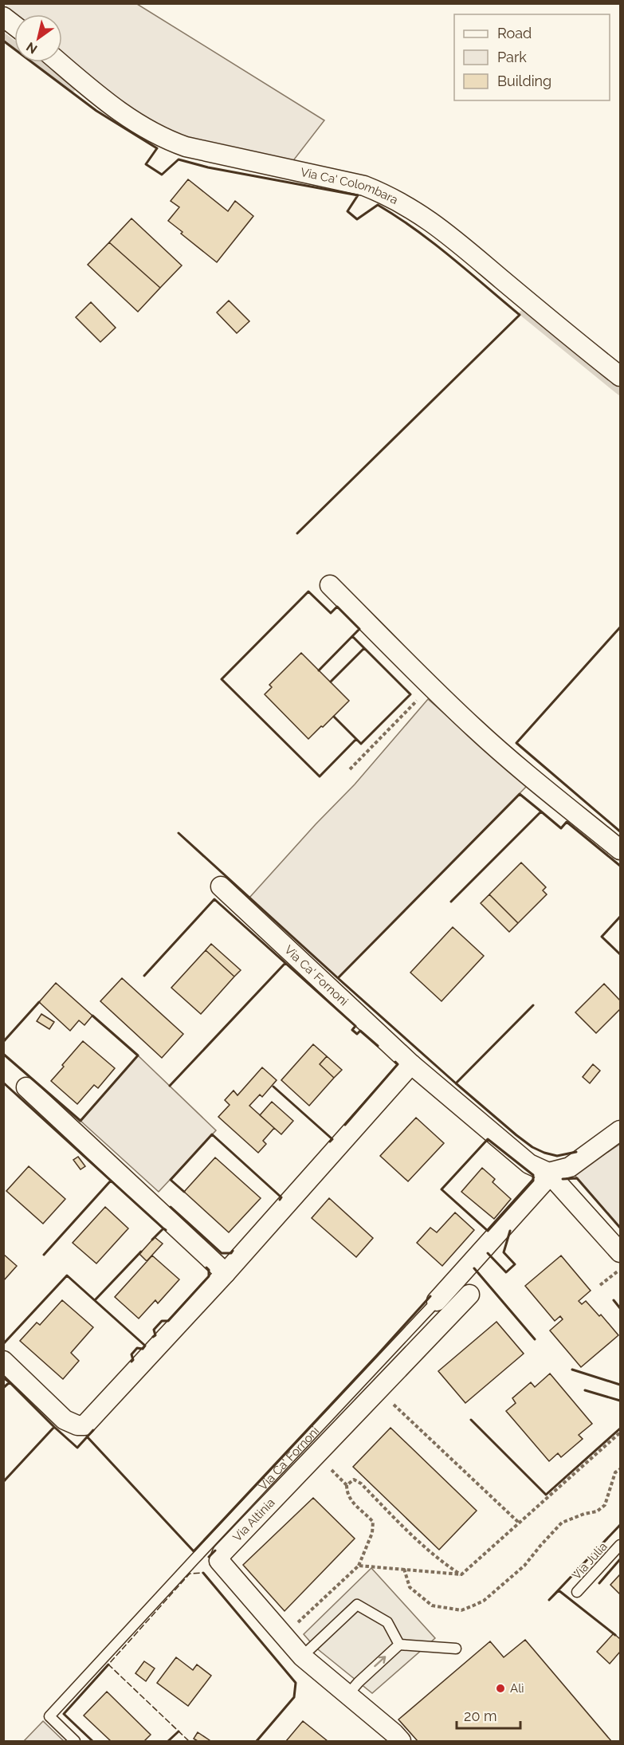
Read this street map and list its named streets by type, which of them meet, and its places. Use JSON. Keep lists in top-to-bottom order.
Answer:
{
  "streets": {
    "street": ["Via Ca' Colombara", "Via Ca' Fornoni", "Via Altinia"],
    "lane": ["Via Julia"]
  },
  "places": ["Alì"],
  "legend": ["Road", "Park", "Building"],
  "scale_bar": "20 m",
  "north": "bottom left"
}
